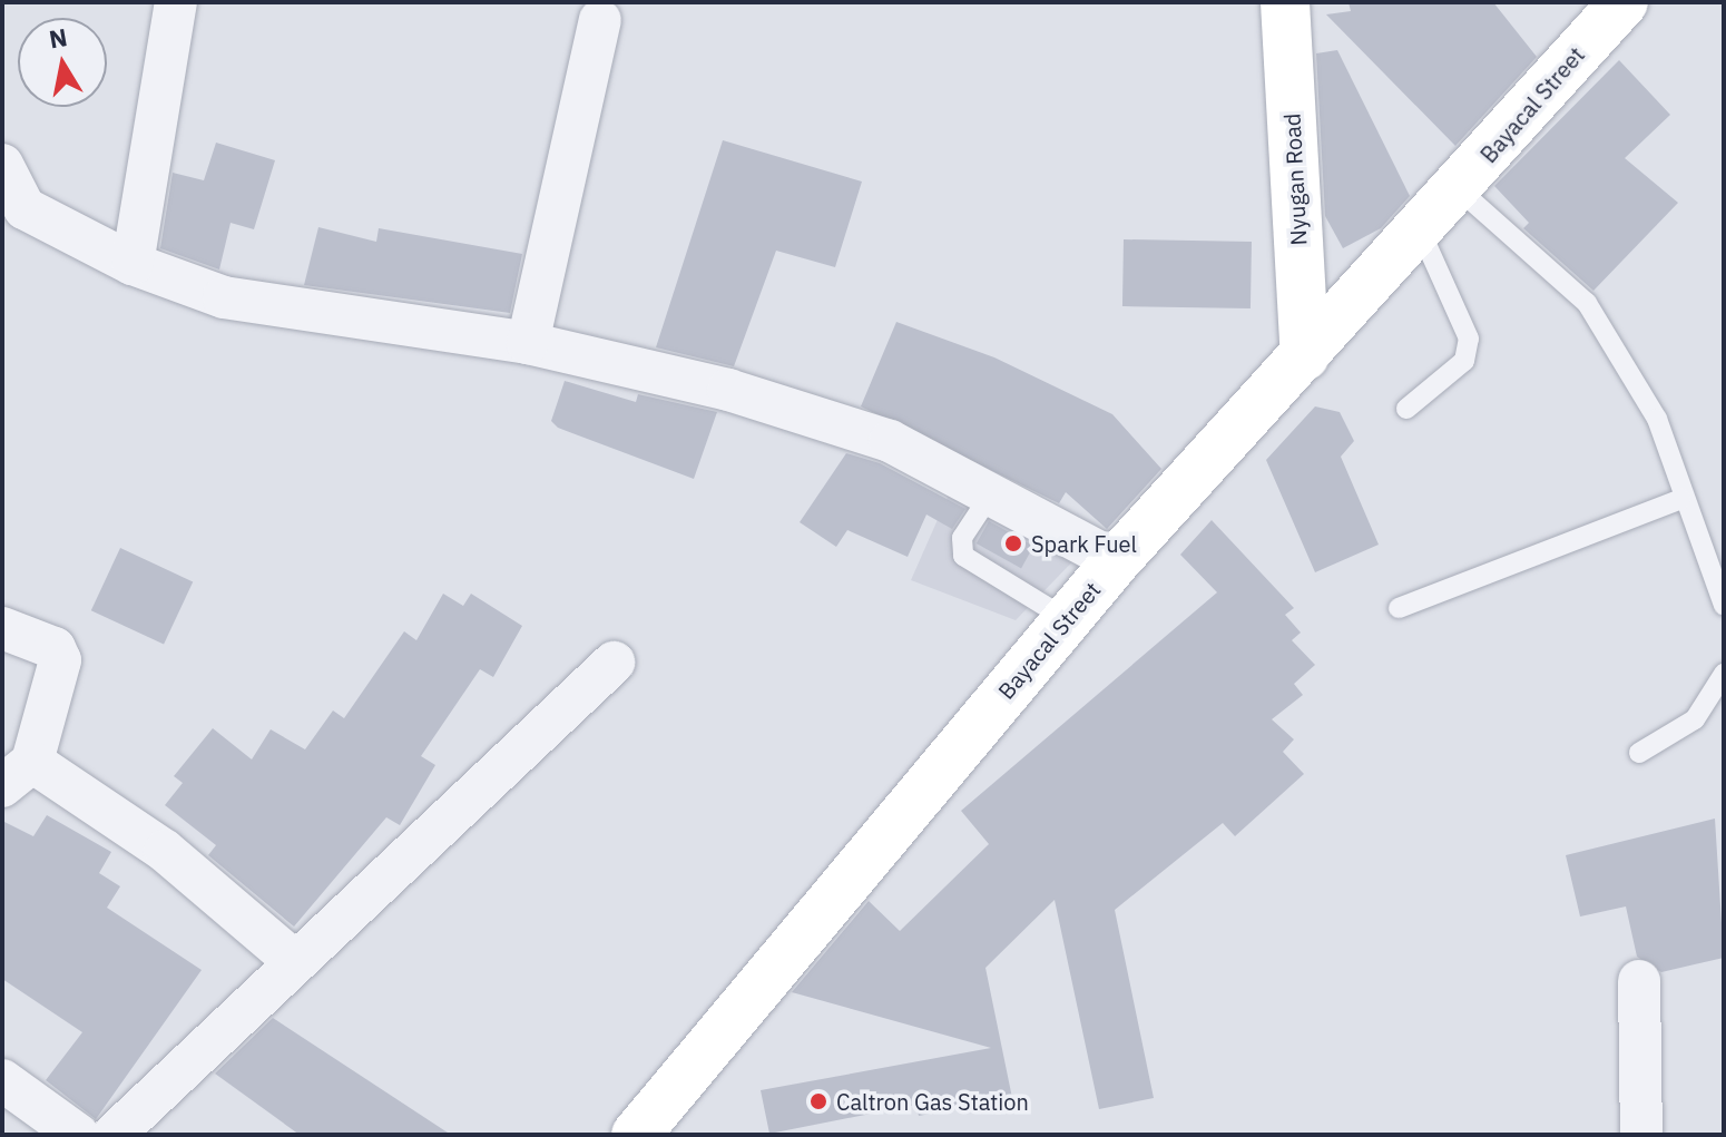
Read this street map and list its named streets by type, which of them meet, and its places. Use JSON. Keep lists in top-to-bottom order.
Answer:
{
  "streets": {
    "main road": ["Bayacal Street", "Nyugan Road"]
  },
  "crossings": [
    ["Bayacal Street", "Nyugan Road"]
  ],
  "places": ["Spark Fuel", "Caltron Gas Station"],
  "north": "top"
}
